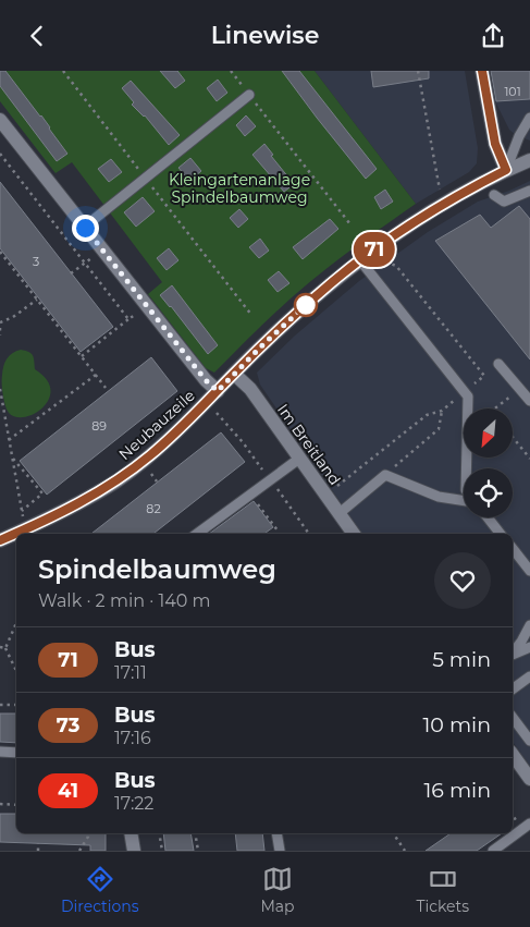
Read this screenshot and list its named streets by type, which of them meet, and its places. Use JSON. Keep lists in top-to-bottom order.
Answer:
{
  "streets": {
    "street": ["Neubauzeile", "Im Breitland"]
  },
  "crossings": [
    ["Neubauzeile", "Im Breitland"]
  ],
  "parks": ["Kleingartenanlage Spindelbaumweg"],
  "lines": ["bus line 71"],
  "house_numbers": [
    "101",
    "3",
    "89",
    "82"
  ],
  "north": "bottom left",
  "page": {
    "header": "Linewise",
    "on_map": "71",
    "heading": ["Spindelbaumweg", "Walk · 2 min · 140 m"],
    "list": [
      {
        "mark": "71",
        "name": "Bus",
        "note": "17:11",
        "value": "5 min"
      },
      {
        "mark": "73",
        "name": "Bus",
        "note": "17:16",
        "value": "10 min"
      },
      {
        "mark": "41",
        "name": "Bus",
        "note": "17:22",
        "value": "16 min"
      }
    ],
    "tabs": ["Directions", "Map", "Tickets"]
  }
}
